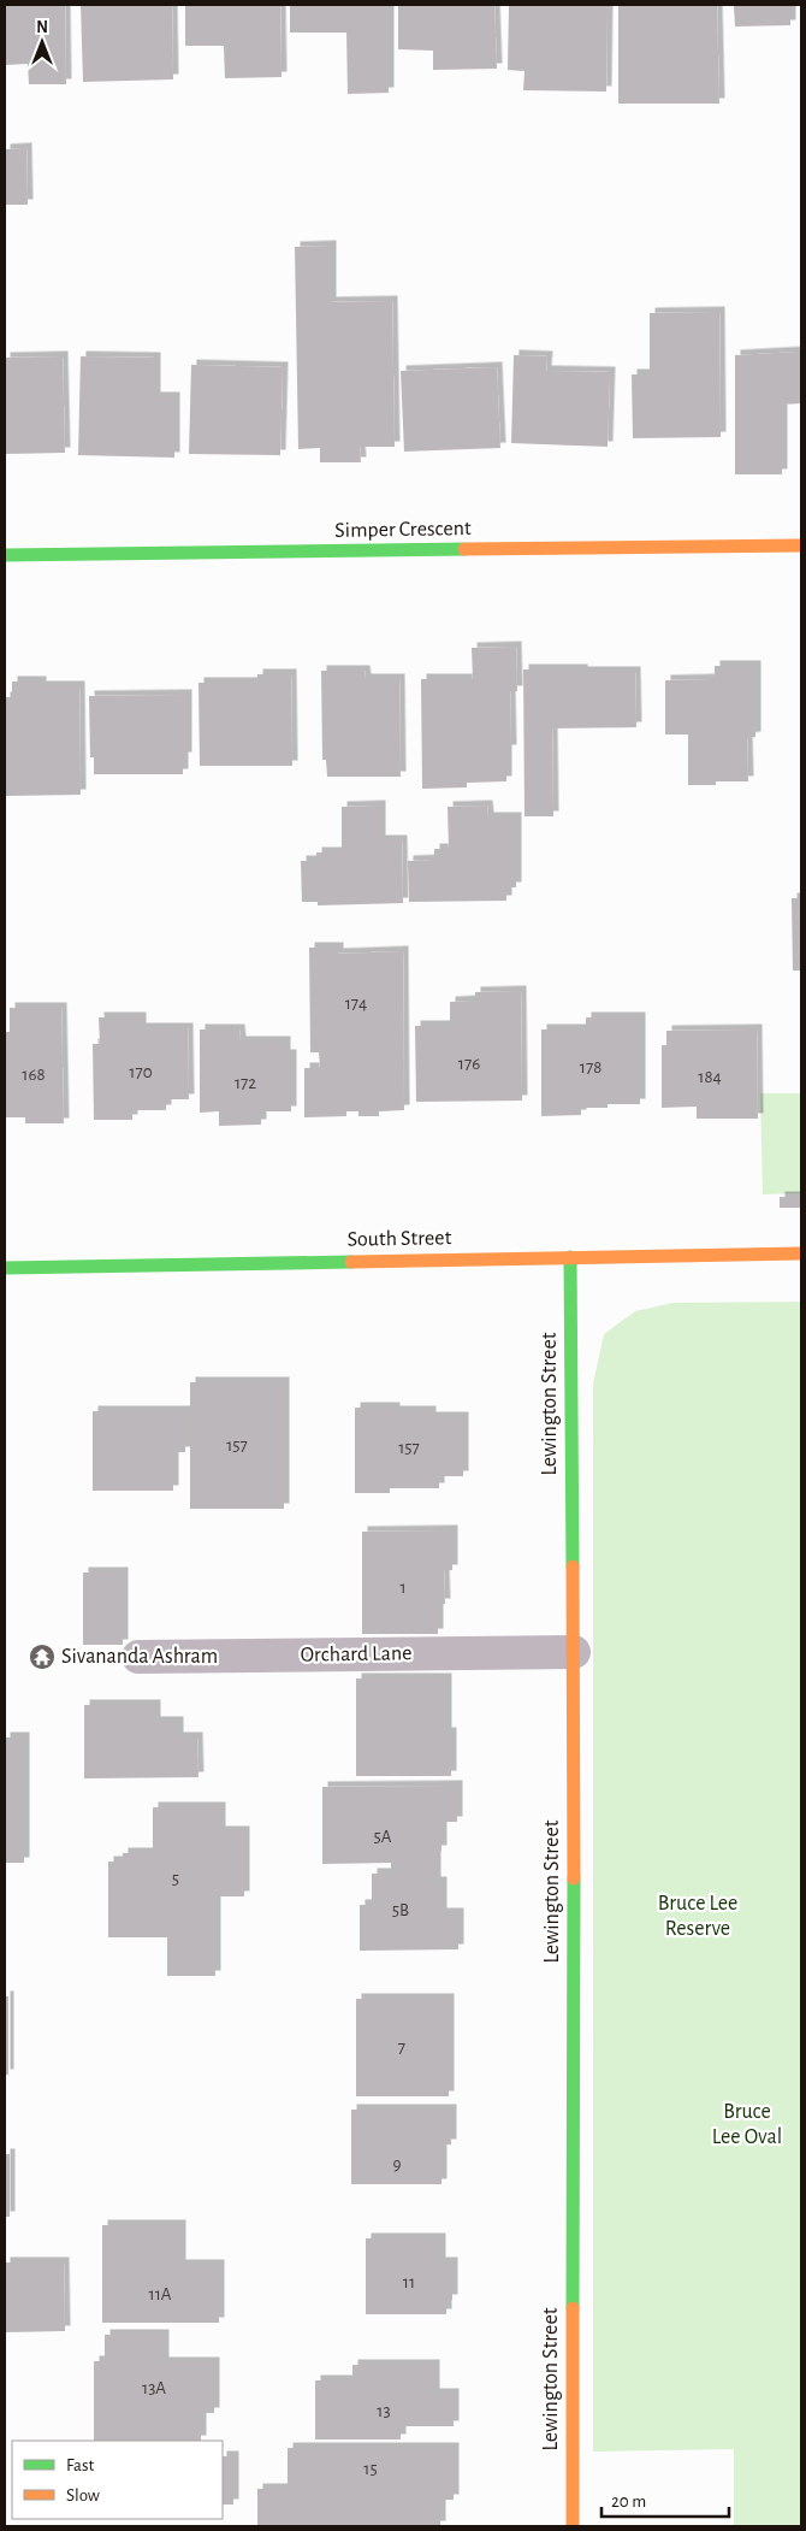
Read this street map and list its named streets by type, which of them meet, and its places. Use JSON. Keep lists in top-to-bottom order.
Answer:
{
  "streets": {
    "street": [
      "Simper Crescent",
      "South Street",
      "Lewington Street",
      "Orchard Lane"
    ]
  },
  "crossings": [
    ["South Street", "Lewington Street"],
    ["Lewington Street", "Orchard Lane"]
  ],
  "parks": ["Bruce Lee Reserve", "Bruce Lee Oval"],
  "places": {
    "temple": ["Sivananda Ashram"]
  },
  "house_numbers": [
    "174",
    "176",
    "178",
    "170",
    "168",
    "184",
    "172",
    "157",
    "157",
    "1",
    "5A",
    "5",
    "5B",
    "7",
    "9",
    "11",
    "11A",
    "13A",
    "13",
    "15"
  ],
  "legend": ["Fast", "Slow"],
  "scale_bar": "20 m",
  "north": "top"
}
